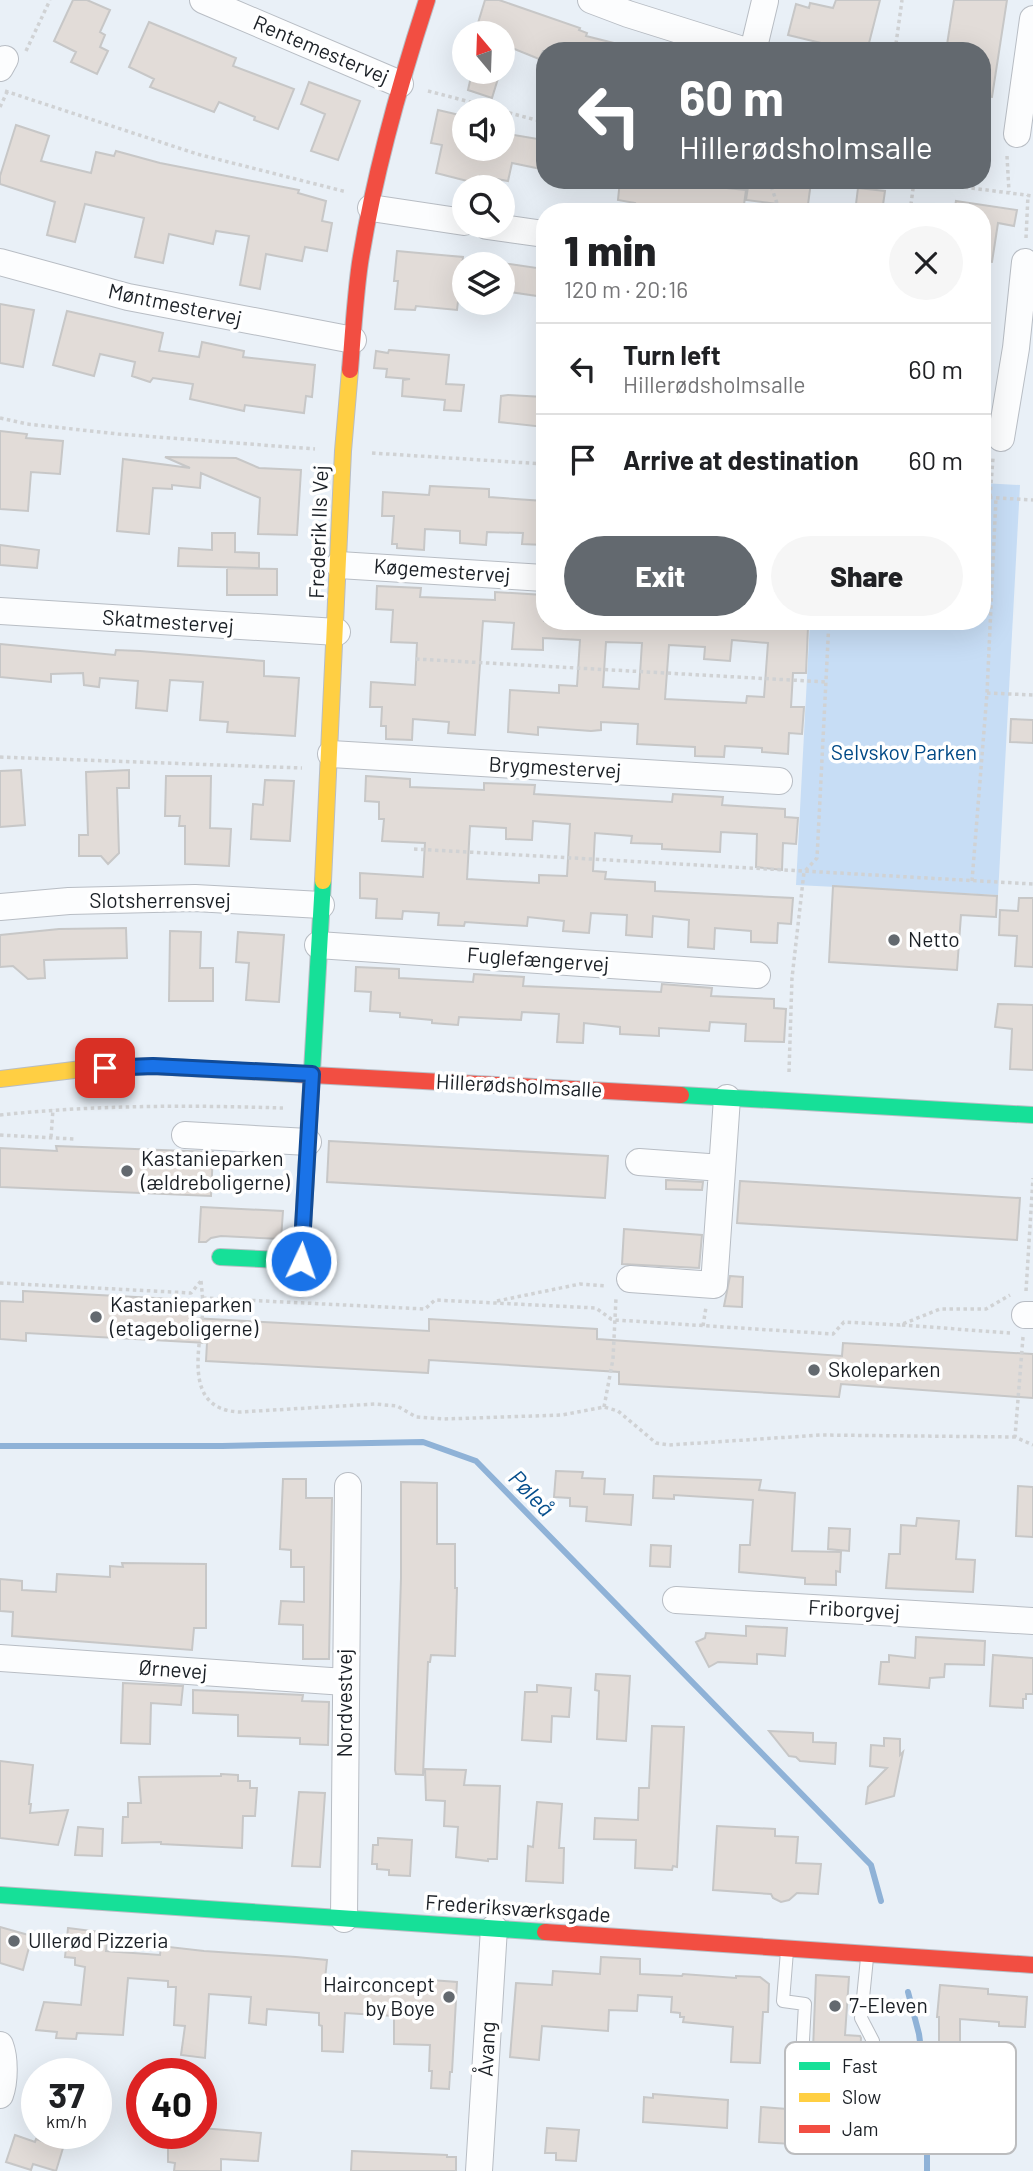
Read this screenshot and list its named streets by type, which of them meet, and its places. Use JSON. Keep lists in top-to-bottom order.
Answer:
{
  "streets": {
    "street": [
      "Rentemestervej",
      "Møntmestervej",
      "Frederik IIs Vej",
      "Køgemestervej",
      "Skatmestervej",
      "Brygmestervej",
      "Slotsherrensvej",
      "Fuglefængervej",
      "Hillerødsholmsalle",
      "Friborgvej",
      "Ørnevej",
      "Nordvestvej",
      "Frederiksværksgade",
      "Åvang"
    ]
  },
  "crossings": [
    ["Rentemestervej", "Frederik IIs Vej"],
    ["Møntmestervej", "Frederik IIs Vej"],
    ["Frederik IIs Vej", "Køgemestervej"],
    ["Frederik IIs Vej", "Skatmestervej"],
    ["Frederik IIs Vej", "Brygmestervej"],
    ["Frederik IIs Vej", "Slotsherrensvej"],
    ["Frederik IIs Vej", "Fuglefængervej"],
    ["Frederik IIs Vej", "Hillerødsholmsalle"],
    ["Ørnevej", "Nordvestvej"],
    ["Nordvestvej", "Frederiksværksgade"],
    ["Frederiksværksgade", "Åvang"]
  ],
  "water": ["Pøleå"],
  "parks": ["Selvskov Parken"],
  "places": [
    "Netto",
    "Kastanieparken (ældreboligerne)",
    "Kastanieparken (etageboligerne)",
    "Skoleparken",
    "Ullerød Pizzeria",
    "Hairconcept by Boye",
    "7-Eleven"
  ],
  "legend": ["Fast", "Slow", "Jam"],
  "north": "top",
  "page": {
    "turn": ["60 m", "Hillerødsholmsalle"],
    "heading": ["1 min", "120 m · 20:16"],
    "list": [
      {
        "name": "Turn left",
        "note": "Hillerødsholmsalle",
        "value": "60 m"
      },
      {
        "name": "Arrive at destination",
        "value": "60 m"
      }
    ],
    "buttons": ["Exit", "Share"],
    "speed": "37 km/h",
    "limit": "40"
  }
}
